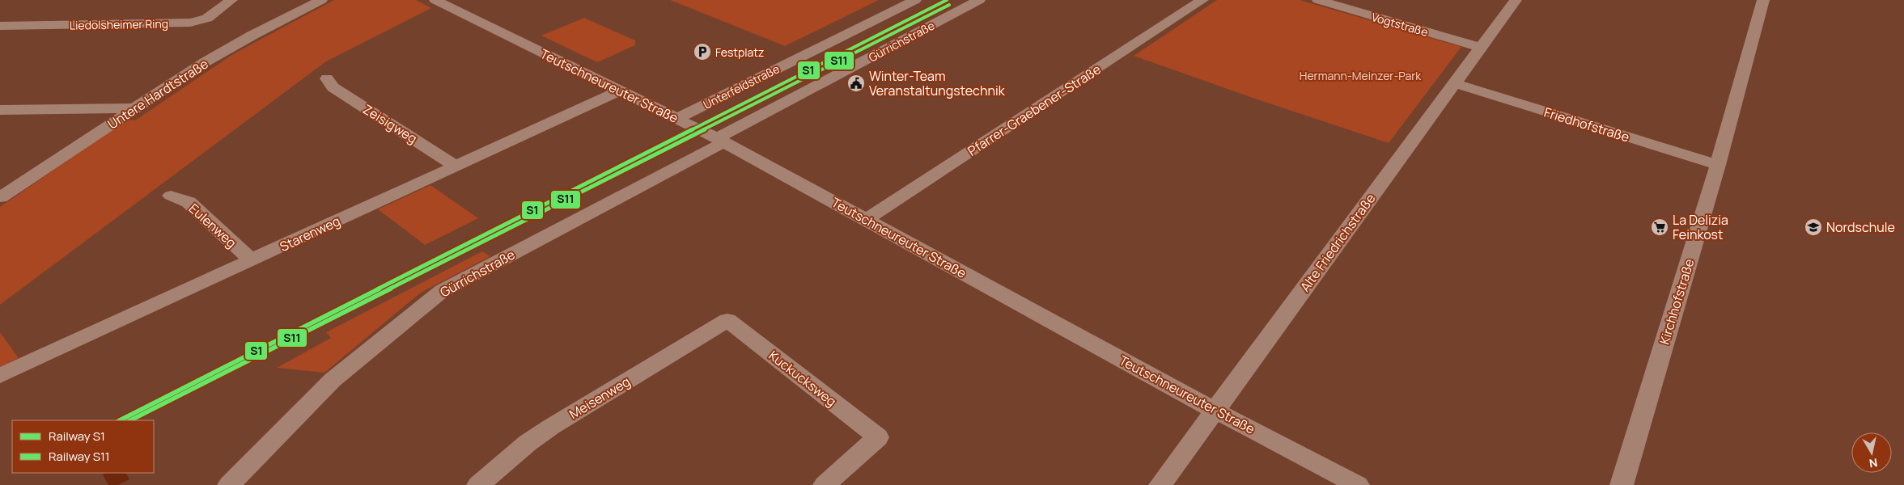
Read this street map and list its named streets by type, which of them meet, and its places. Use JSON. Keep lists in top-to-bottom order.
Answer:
{
  "streets": {
    "street": [
      "Liedolsheimer Ring",
      "Vogtstraße",
      "Gürrichstraße",
      "Teutschneureuter Straße",
      "Unterfeldstraße",
      "Untere Hardtstraße",
      "Pfarrer-Graebener-Straße",
      "Zeisigweg",
      "Friedhofstraße",
      "Eulenweg",
      "Starenweg",
      "Alte Friedrichstraße",
      "Kirchhofstraße",
      "Kuckucksweg",
      "Meisenweg"
    ]
  },
  "crossings": [
    ["Vogtstraße", "Alte Friedrichstraße"],
    ["Gürrichstraße", "Teutschneureuter Straße"],
    ["Teutschneureuter Straße", "Unterfeldstraße"],
    ["Teutschneureuter Straße", "Pfarrer-Graebener-Straße"],
    ["Teutschneureuter Straße", "Starenweg"],
    ["Teutschneureuter Straße", "Alte Friedrichstraße"],
    ["Zeisigweg", "Starenweg"],
    ["Friedhofstraße", "Alte Friedrichstraße"],
    ["Friedhofstraße", "Kirchhofstraße"],
    ["Eulenweg", "Starenweg"],
    ["Kuckucksweg", "Meisenweg"]
  ],
  "parks": ["Hermann-Meinzer-Park"],
  "places": {
    "parking": ["Festplatz"],
    "public building": ["Winter-Team Veranstaltungstechnik"],
    "supermarket": ["La Delizia Feinkost"],
    "school or university": ["Nordschule"]
  },
  "lines": ["rail line S1", "rail line S11"],
  "legend": ["Railway S1", "Railway S11"],
  "north": "bottom"
}
